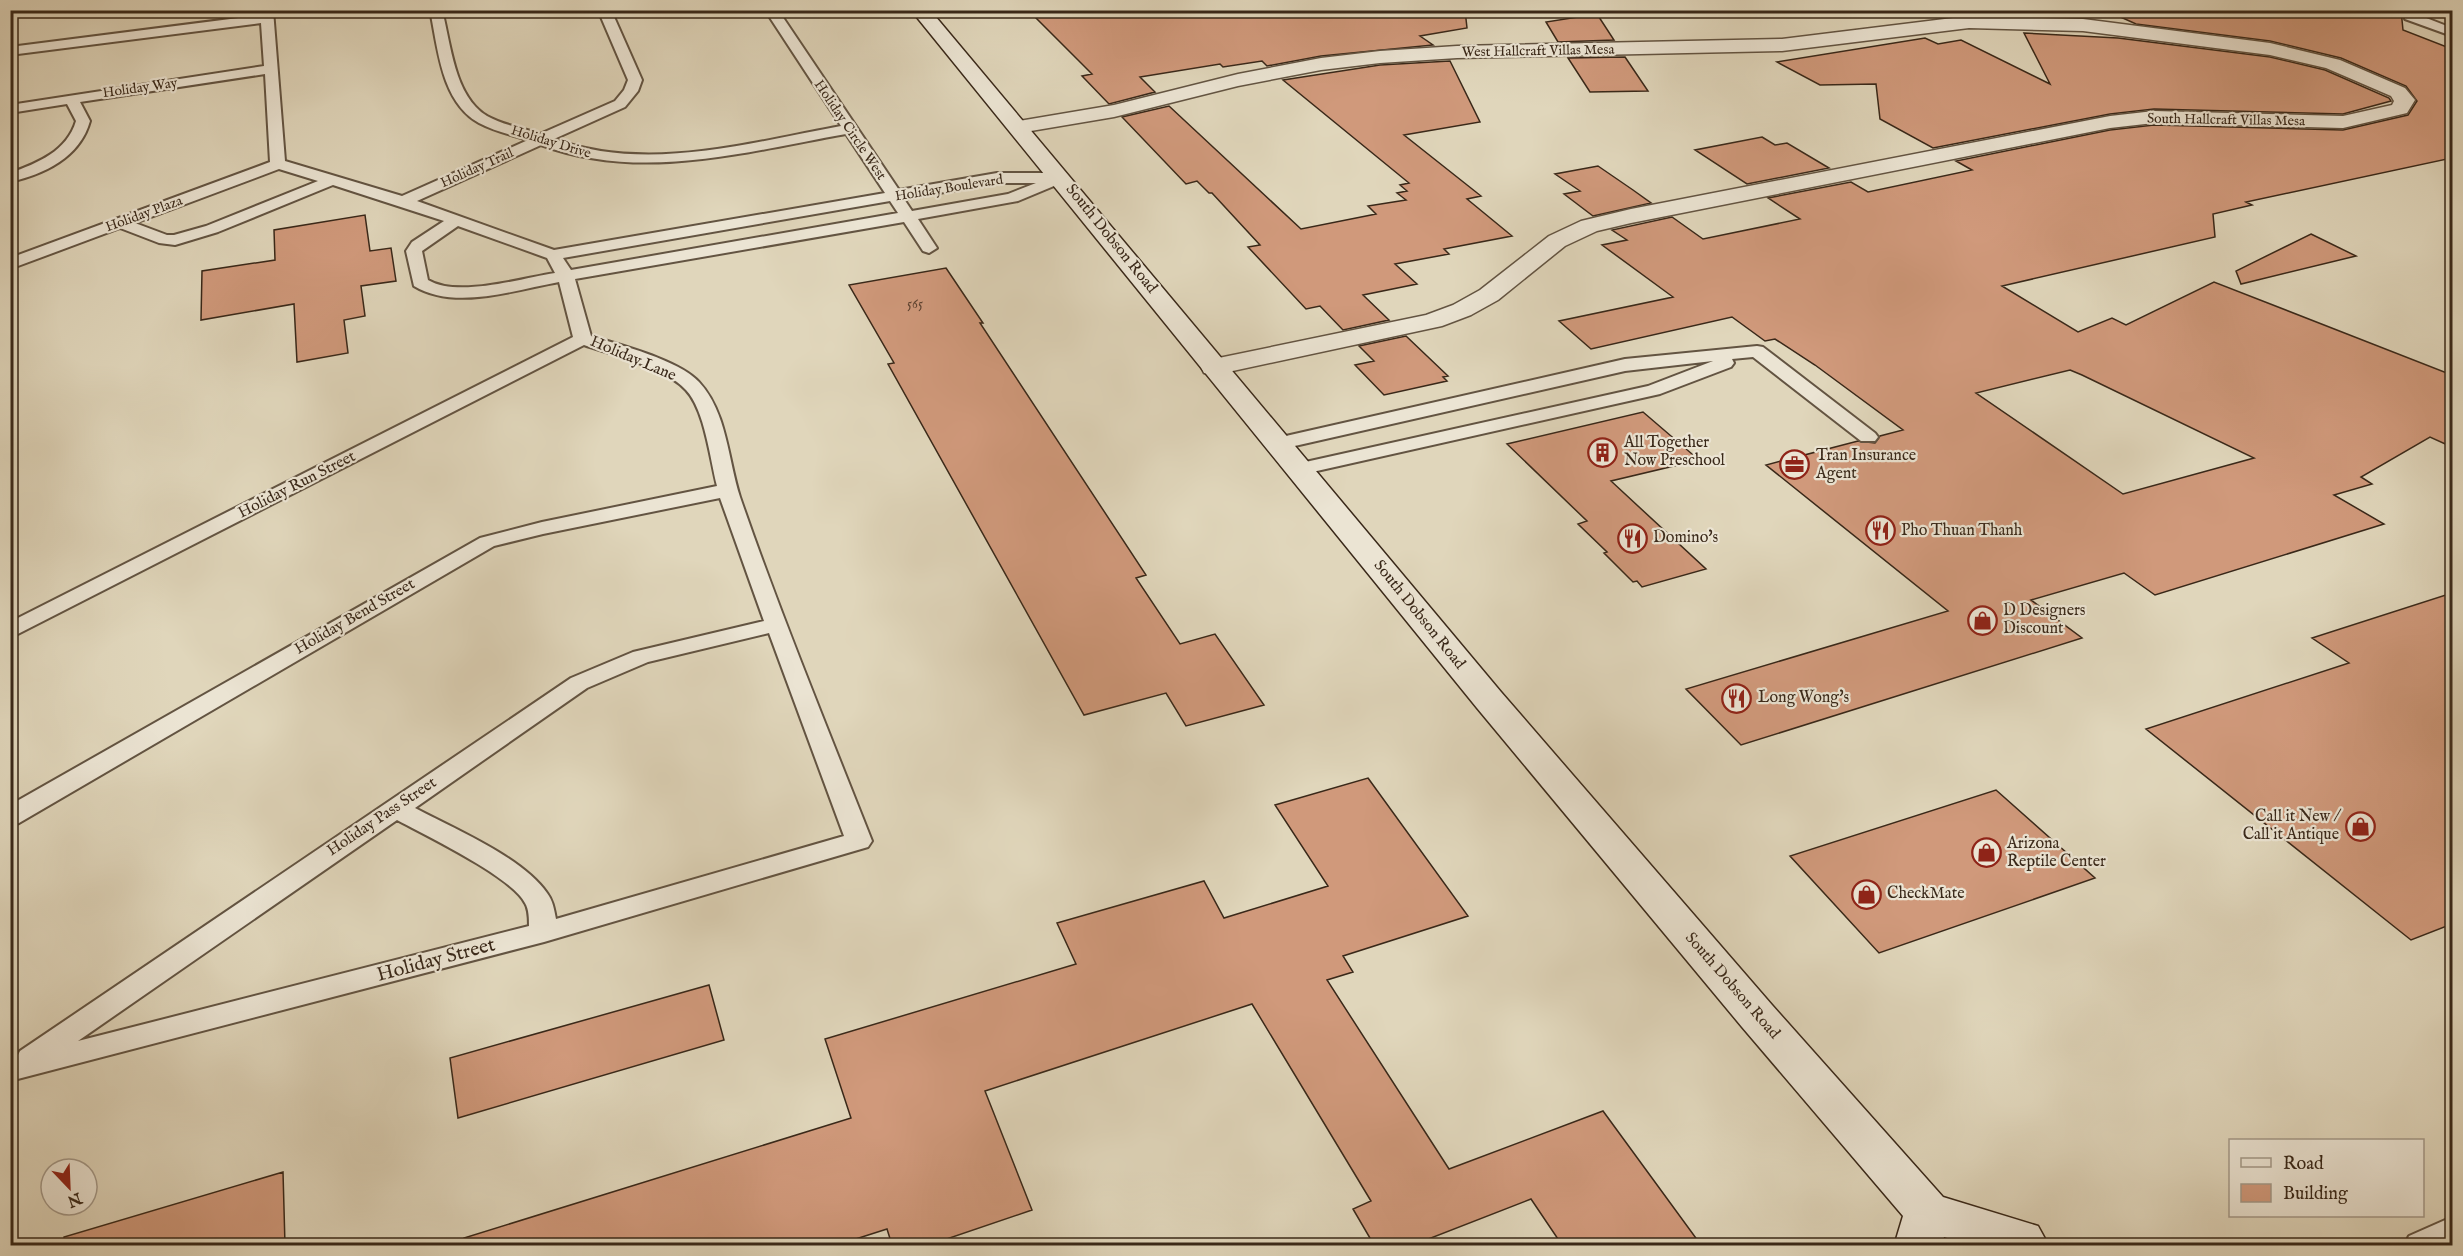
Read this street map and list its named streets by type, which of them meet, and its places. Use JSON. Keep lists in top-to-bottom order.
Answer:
{
  "streets": {
    "street": ["West Hallcraft Villas Mesa", "South Hallcraft Villas Mesa", "South Dobson Road"],
    "lane": [
      "Holiday Way",
      "Holiday Circle West",
      "Holiday Drive",
      "Holiday Trail",
      "Holiday Boulevard",
      "Holiday Plaza",
      "Holiday Lane",
      "Holiday Run Street",
      "Holiday Bend Street",
      "Holiday Pass Street",
      "Holiday Street"
    ]
  },
  "crossings": [
    ["West Hallcraft Villas Mesa", "South Hallcraft Villas Mesa"],
    ["West Hallcraft Villas Mesa", "South Dobson Road"],
    ["South Hallcraft Villas Mesa", "South Dobson Road"],
    ["Holiday Circle West", "Holiday Drive"],
    ["Holiday Circle West", "Holiday Boulevard"],
    ["Holiday Drive", "Holiday Trail"],
    ["Holiday Boulevard", "South Dobson Road"],
    ["Holiday Boulevard", "Holiday Lane"],
    ["Holiday Lane", "Holiday Run Street"],
    ["Holiday Lane", "Holiday Bend Street"],
    ["Holiday Lane", "Holiday Pass Street"],
    ["Holiday Lane", "Holiday Street"],
    ["Holiday Pass Street", "Holiday Street"]
  ],
  "places": {
    "building": ["All Together Now Preschool"],
    "office": ["Tran Insurance Agent"],
    "restaurant": ["Pho Thuan Thanh", "Domino's", "Long Wong's"],
    "shop": [
      "D Designers Discount",
      "Call it New / Call it Antique",
      "Arizona Reptile Center",
      "CheckMate"
    ]
  },
  "house_numbers": ["565"],
  "legend": ["Road", "Building"],
  "north": "bottom right"
}
